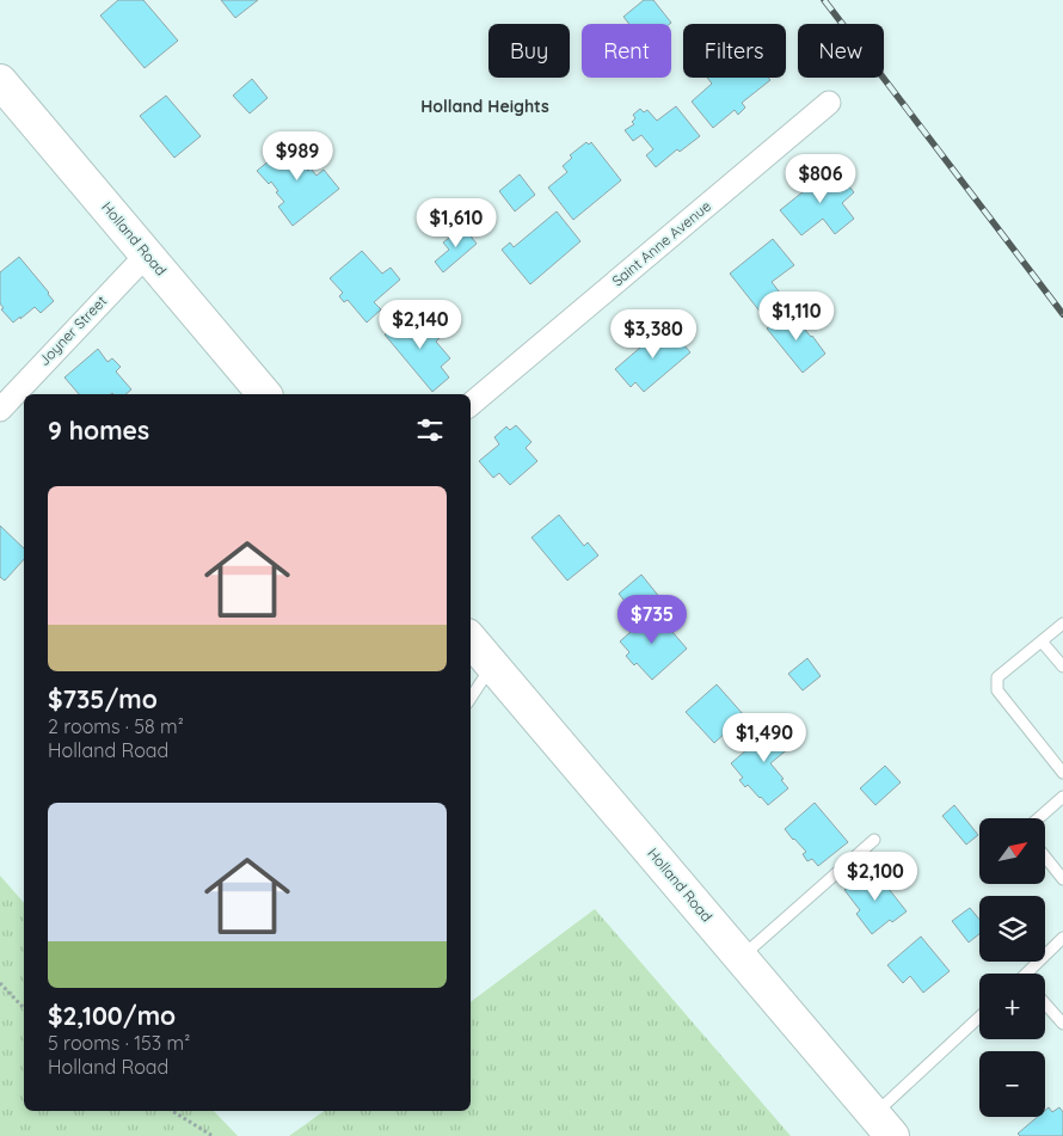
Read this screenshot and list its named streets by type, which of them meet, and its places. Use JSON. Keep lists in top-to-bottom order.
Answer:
{
  "streets": {
    "main road": ["Holland Road"],
    "street": ["Saint Anne Avenue", "Joyner Street"]
  },
  "crossings": [
    ["Holland Road", "Joyner Street"]
  ],
  "districts": ["Holland Heights"],
  "north": "top right",
  "page": {
    "chip": [
      "Buy",
      "Rent",
      "Filters",
      "New"
    ],
    "price": [
      "$989",
      "$806",
      "$1,610",
      "$1,110",
      "$2,140",
      "$3,380",
      "$735",
      "$1,490",
      "$2,100"
    ],
    "heading": "9 homes",
    "list": [
      {
        "name": "$735/mo",
        "note": "2 rooms · 58 m² · Holland Road"
      },
      {
        "name": "$2,100/mo",
        "note": "5 rooms · 153 m² · Holland Road"
      }
    ],
    "map_buttons": ["+", "−"]
  }
}
